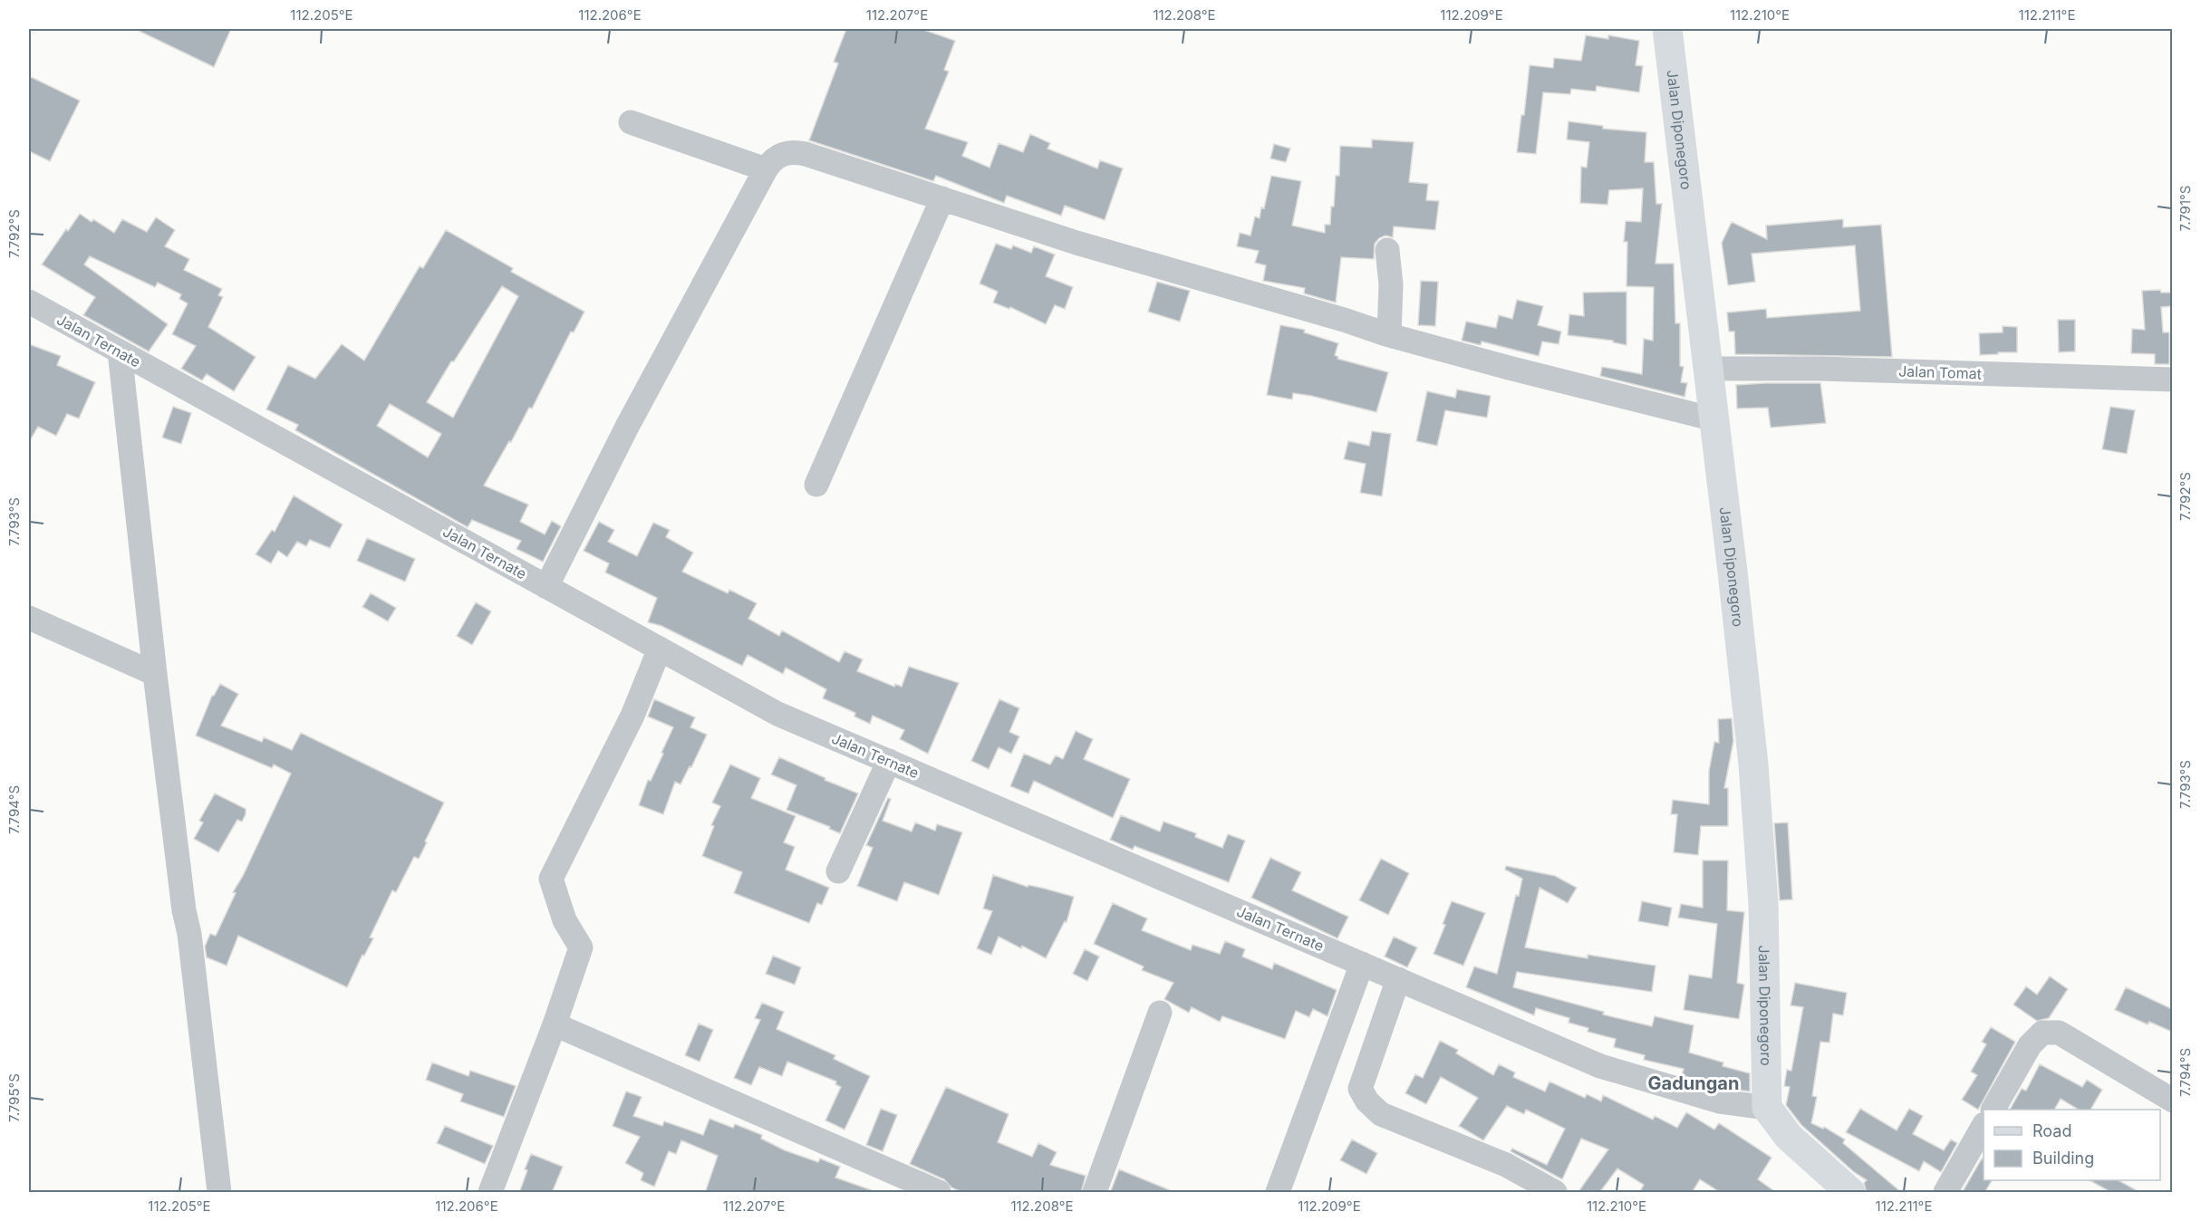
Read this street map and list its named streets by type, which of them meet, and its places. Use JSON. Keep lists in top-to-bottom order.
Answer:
{
  "streets": {
    "main road": ["Jalan Diponegoro"],
    "street": ["Jalan Ternate", "Jalan Tomat"]
  },
  "crossings": [
    ["Jalan Diponegoro", "Jalan Ternate"],
    ["Jalan Diponegoro", "Jalan Tomat"]
  ],
  "districts": ["Gadungan"],
  "legend": ["Road", "Building"],
  "coordinates": [
    "112.205°E",
    "112.206°E",
    "112.207°E",
    "112.208°E",
    "112.209°E",
    "112.210°E",
    "112.211°E",
    "7.791°S",
    "7.792°S",
    "7.793°S",
    "7.794°S",
    "7.795°S"
  ]
}
